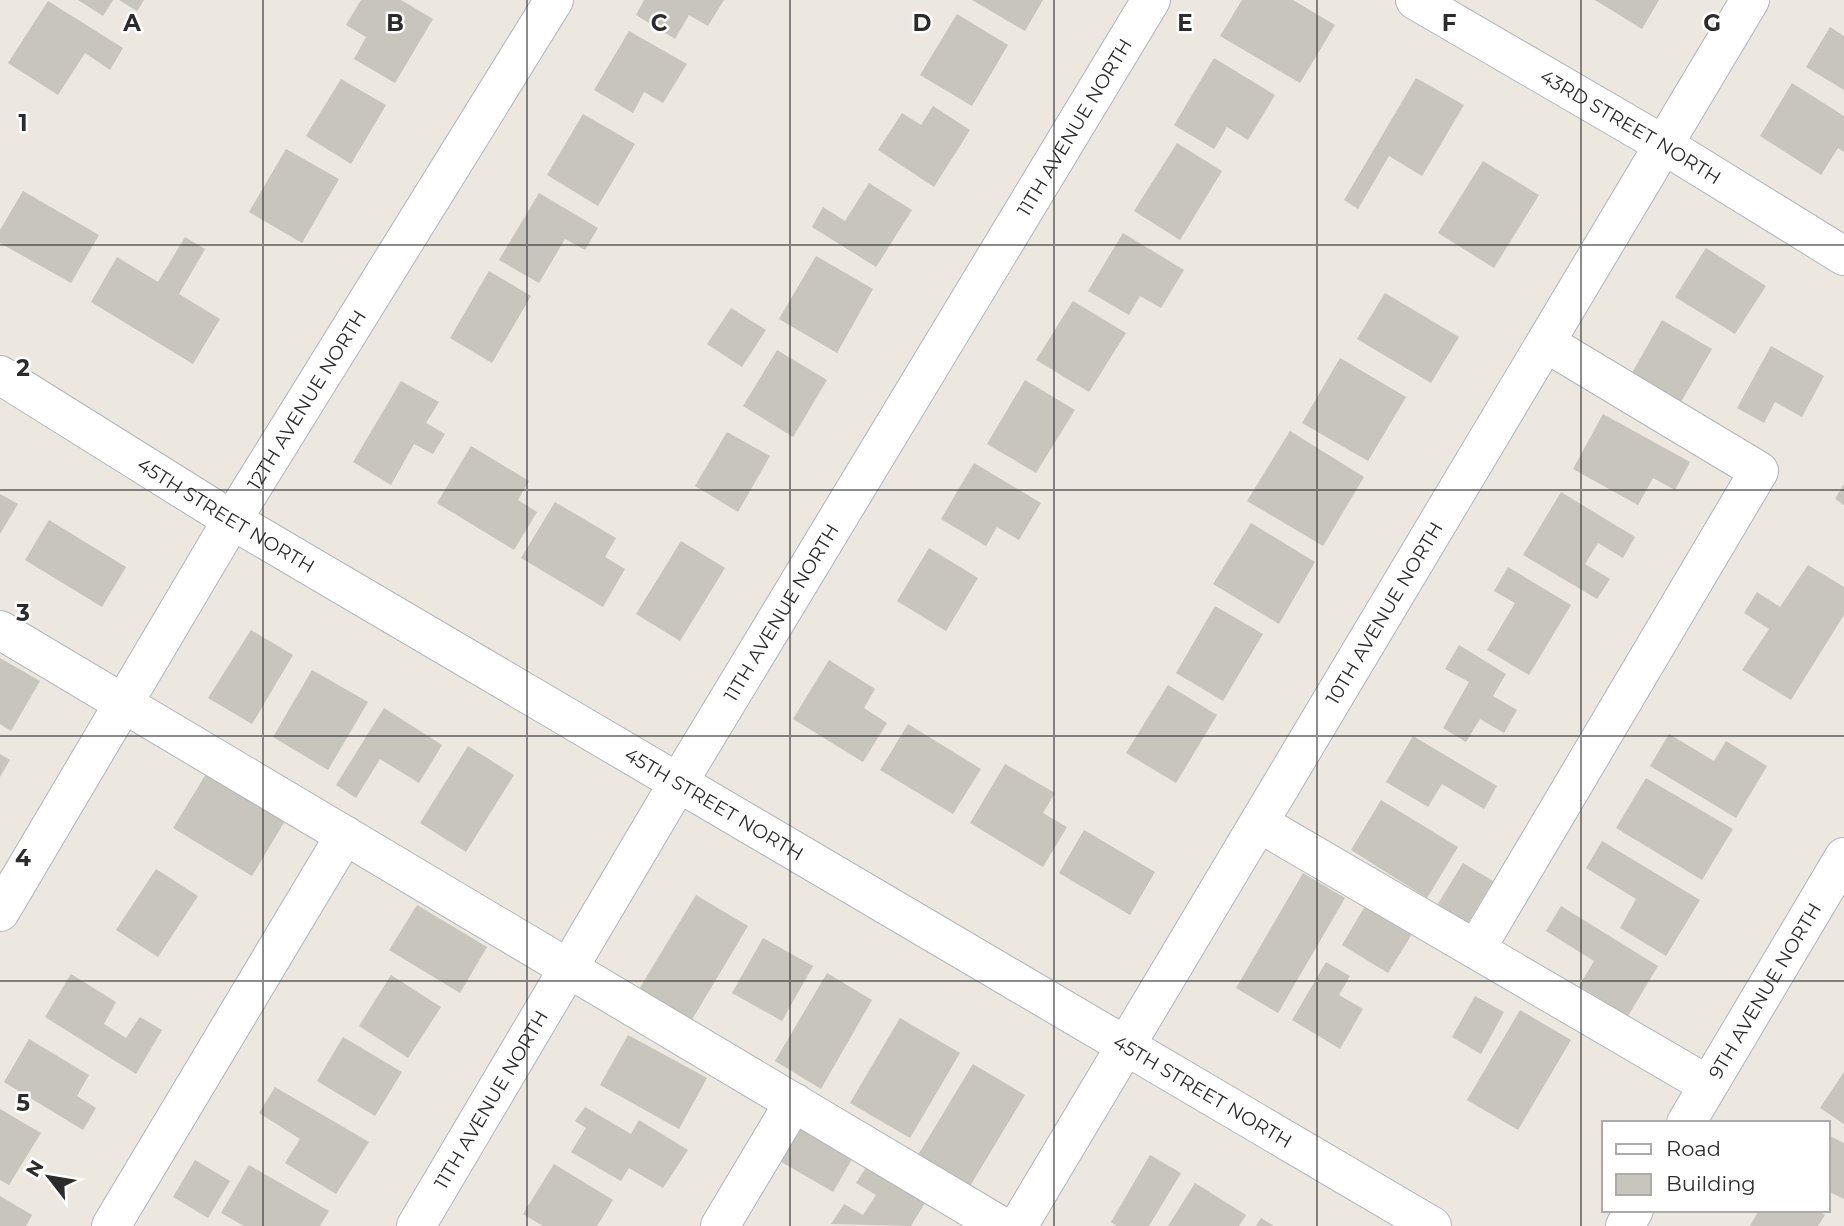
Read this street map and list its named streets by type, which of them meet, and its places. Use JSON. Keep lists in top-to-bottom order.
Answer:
{
  "streets": {
    "street": [
      "43RD STREET NORTH",
      "11TH AVENUE NORTH",
      "12TH AVENUE NORTH",
      "45TH STREET NORTH",
      "10TH AVENUE NORTH",
      "9TH AVENUE NORTH"
    ]
  },
  "crossings": [
    ["43RD STREET NORTH", "10TH AVENUE NORTH"],
    ["11TH AVENUE NORTH", "45TH STREET NORTH"],
    ["12TH AVENUE NORTH", "45TH STREET NORTH"],
    ["45TH STREET NORTH", "10TH AVENUE NORTH"]
  ],
  "legend": ["Road", "Building"],
  "north": "top left",
  "grid": {
    "columns": [
      "A",
      "B",
      "C",
      "D",
      "E",
      "F",
      "G"
    ],
    "rows": [
      "1",
      "2",
      "3",
      "4",
      "5"
    ]
  }
}
